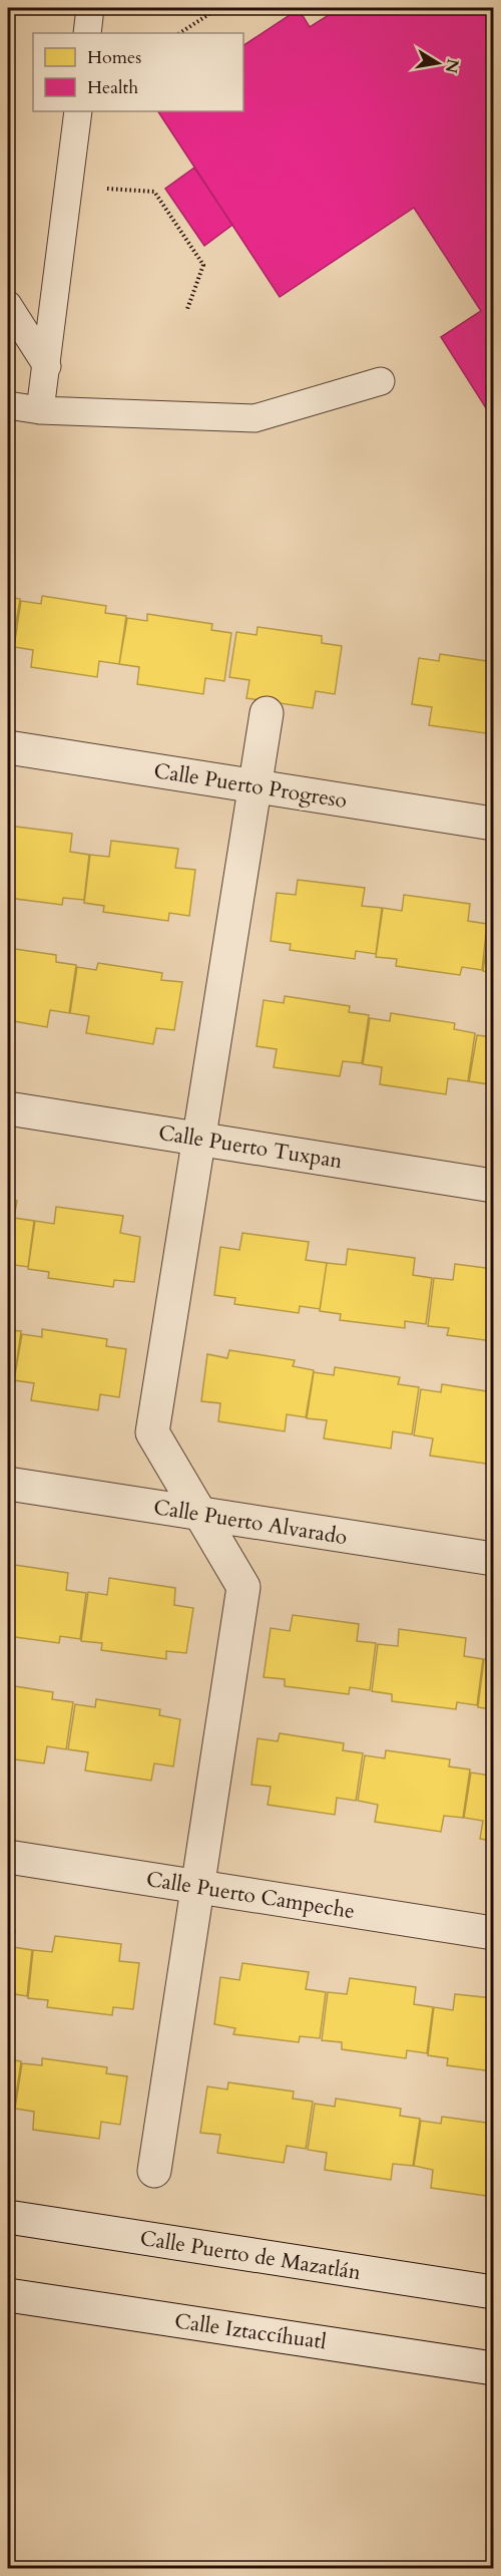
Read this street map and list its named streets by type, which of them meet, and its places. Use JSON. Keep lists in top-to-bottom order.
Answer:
{
  "streets": {
    "street": [
      "Calle Puerto Progreso",
      "Calle Puerto Tuxpan",
      "Calle Puerto Alvarado",
      "Calle Puerto Campeche",
      "Calle Puerto de Mazatlán",
      "Calle Iztaccíhuatl"
    ]
  },
  "legend": ["Homes", "Health"],
  "north": "right"
}
